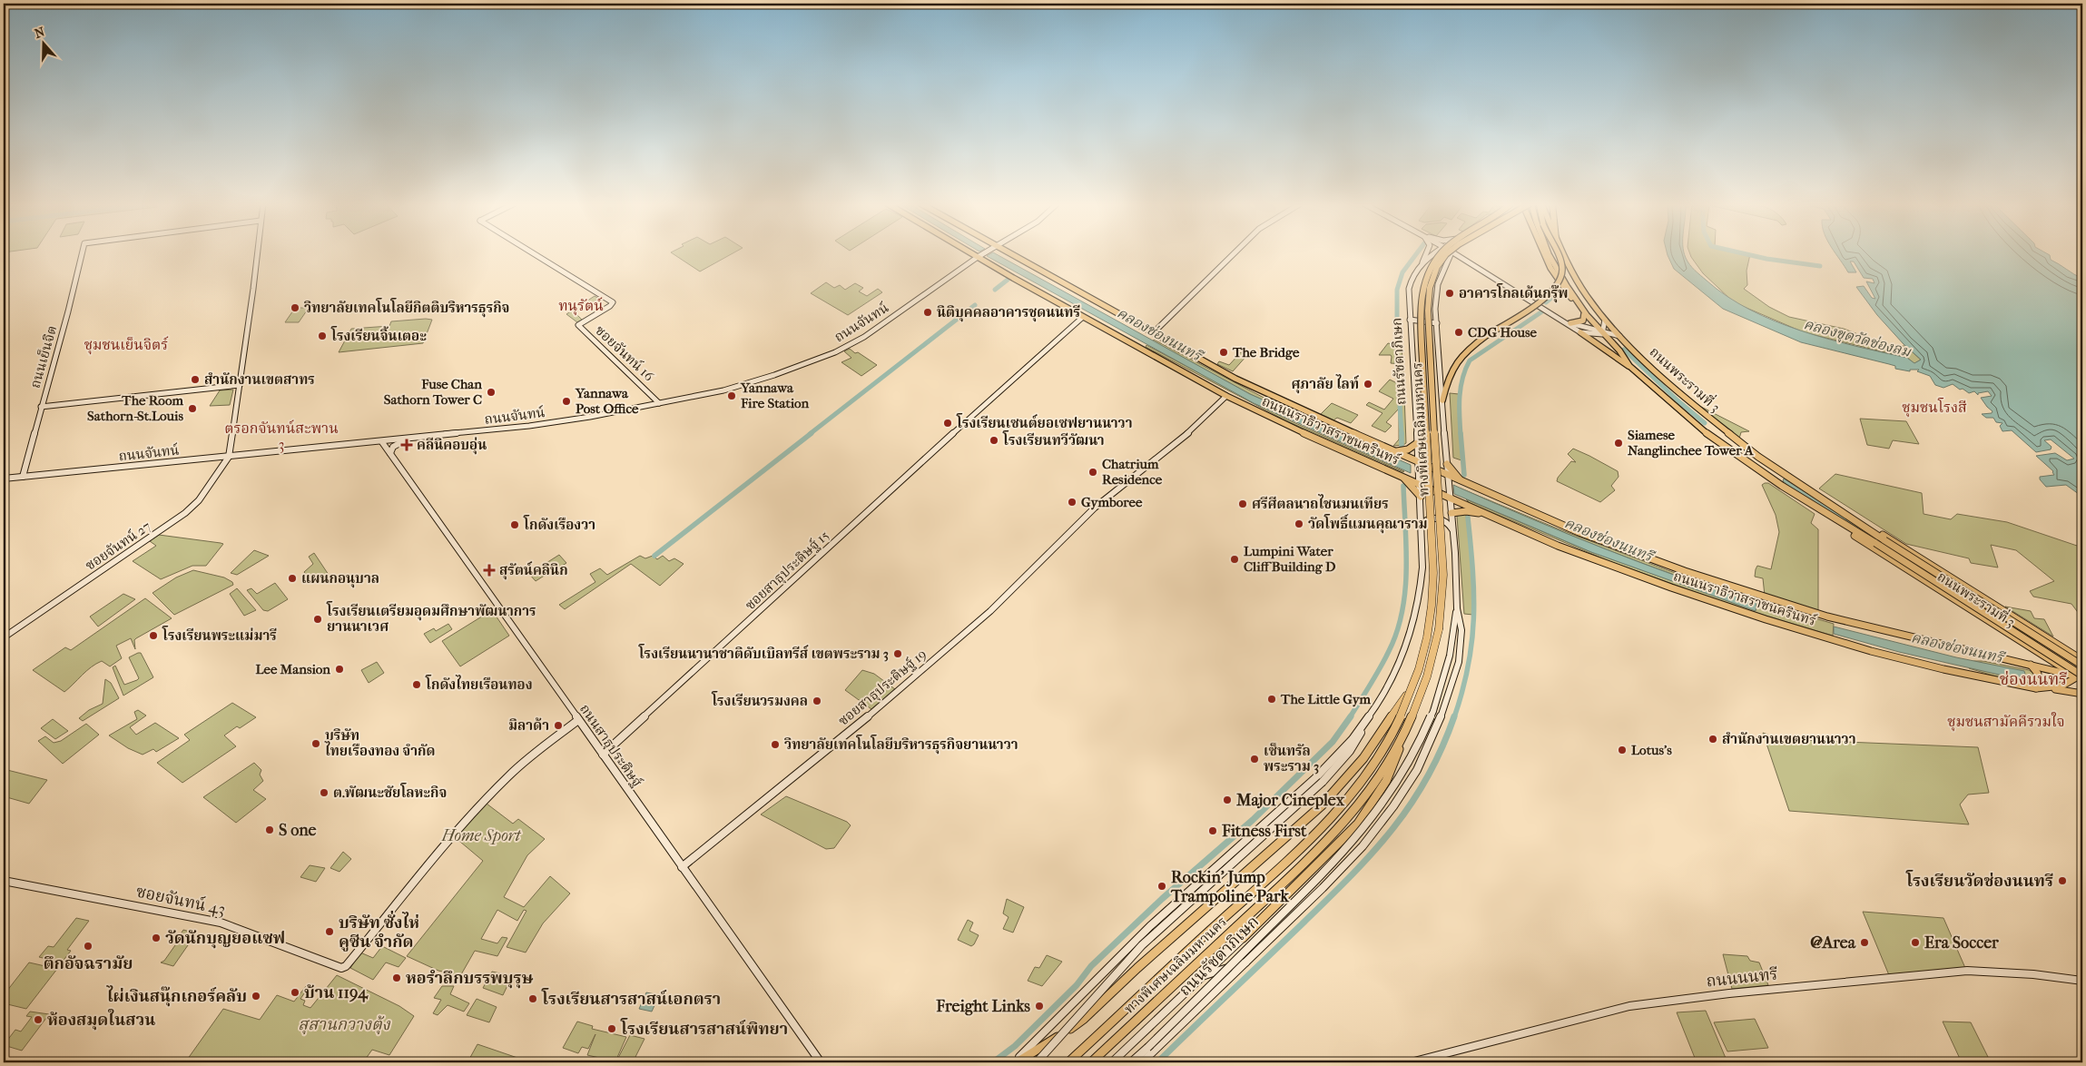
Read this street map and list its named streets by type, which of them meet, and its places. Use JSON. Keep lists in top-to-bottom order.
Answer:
{
  "streets": {
    "highway": ["ทางพิเศษเฉลิมมหานคร"],
    "main road": [
      "ถนนจันทน์",
      "ซอยจันทน์ 16",
      "ถนนเย็นจิต",
      "ถนนรัชดาภิเษก",
      "ถนนพระรามที่ 3",
      "ถนนนราธิวาสราชนครินทร์",
      "ซอยจันทน์ 27",
      "ซอยสาธุประดิษฐ์ 15",
      "ซอยสาธุประดิษฐ์ 19",
      "ถนนสาธุประดิษฐ์",
      "ซอยจันทน์ 43",
      "ถนนนนทรี"
    ]
  },
  "crossings": [
    ["ถนนจันทน์", "ซอยจันทน์ 16"],
    ["ถนนจันทน์", "ถนนเย็นจิต"],
    ["ถนนจันทน์", "ถนนนราธิวาสราชนครินทร์"],
    ["ถนนจันทน์", "ซอยจันทน์ 27"],
    ["ถนนจันทน์", "ถนนสาธุประดิษฐ์"],
    ["ถนนรัชดาภิเษก", "ถนนนราธิวาสราชนครินทร์"],
    ["ถนนพระรามที่ 3", "ถนนนราธิวาสราชนครินทร์"],
    ["ถนนนราธิวาสราชนครินทร์", "ซอยสาธุประดิษฐ์ 15"],
    ["ถนนนราธิวาสราชนครินทร์", "ซอยสาธุประดิษฐ์ 19"],
    ["ซอยสาธุประดิษฐ์ 15", "ถนนสาธุประดิษฐ์"],
    ["ซอยสาธุประดิษฐ์ 19", "ถนนสาธุประดิษฐ์"],
    ["ถนนสาธุประดิษฐ์", "ซอยจันทน์ 43"]
  ],
  "districts": [
    "ทนุรัตน์",
    "ชุมชนเย็นจิตร์",
    "ชุมชนโรงสี",
    "ตรอกจันทน์สะพาน 3",
    "ช่องนนทรี",
    "ชุมชนสามัคคีรวมใจ"
  ],
  "water": ["คลองช่องนนทรี", "คลองขุดวัดช่องลม"],
  "parks": ["Home Sport", "สุสานกวางตุ้ง"],
  "places": {
    "other": [
      "อาคารโกลเด้นกรุ๊พ",
      "วิทยาลัยเทคโนโลยีกิตติบริหารธุรกิจ",
      "นิติบุคคลอาคารชุดนนทรี",
      "CDG House",
      "โรงเรียนจิ้นเตอะ",
      "The Bridge",
      "สำนักงานเขตสาทร",
      "ศุภาลัย ไลท์",
      "Fuse Chan Sathorn Tower C",
      "Yannawa Fire Station",
      "Yannawa Post Office",
      "The Room Sathorn-St.Louis",
      "โรงเรียนเซนต์ยอเซฟยานนาวา",
      "โรงเรียนทวีวัฒนา",
      "Siamese Nanglinchee Tower A",
      "Chatrium Residence",
      "Gymboree",
      "ศรีศีตลนาถไชนมนเทียร",
      "วัดโพธิ์แมนคุณาราม",
      "โกดังเรืองวา",
      "Lumpini Water Cliff Building D",
      "แผนกอนุบาล",
      "โรงเรียนเตรียมอุดมศึกษาพัฒนาการ ยานนาเวศ",
      "โรงเรียนพระแม่มารี",
      "โรงเรียนนานาชาติดับเบิลทรีส์ เขตพระราม 3",
      "Lee Mansion",
      "โกดังไทยเรือนทอง",
      "The Little Gym",
      "โรงเรียนวรมงคล",
      "มิลาด้า",
      "สำนักงานเขตยานนาวา",
      "บริษัท ไทยเรืองทอง จำกัด",
      "วิทยาลัยเทคโนโลยีบริหารธุรกิจยานนาวา",
      "Lotus's",
      "เซ็นทรัล พระราม 3",
      "ต.พัฒนะชัยโลหะกิจ",
      "Major Cineplex",
      "S one",
      "Fitness First",
      "โรงเรียนวัดช่องนนทรี",
      "Rockin' Jump Trampoline Park",
      "บริษัท ซั่งไห่ คูซีน จำกัด",
      "วัดนักบุญยอแซฟ",
      "@Area",
      "Era Soccer",
      "ตึกอัจฉรามัย",
      "หอรำลึกบรรพบุรุษ",
      "บ้าน 1194",
      "ไผ่เงินสนุ๊กเกอร์คลับ",
      "โรงเรียนสารสาสน์เอกตรา",
      "Freight Links",
      "ห้องสมุดในสวน",
      "โรงเรียนสารสาสน์พิทยา"
    ],
    "health": ["คลีนิคอบอุ่น", "สุรัตน์คลินิก"]
  },
  "north": "top"
}
